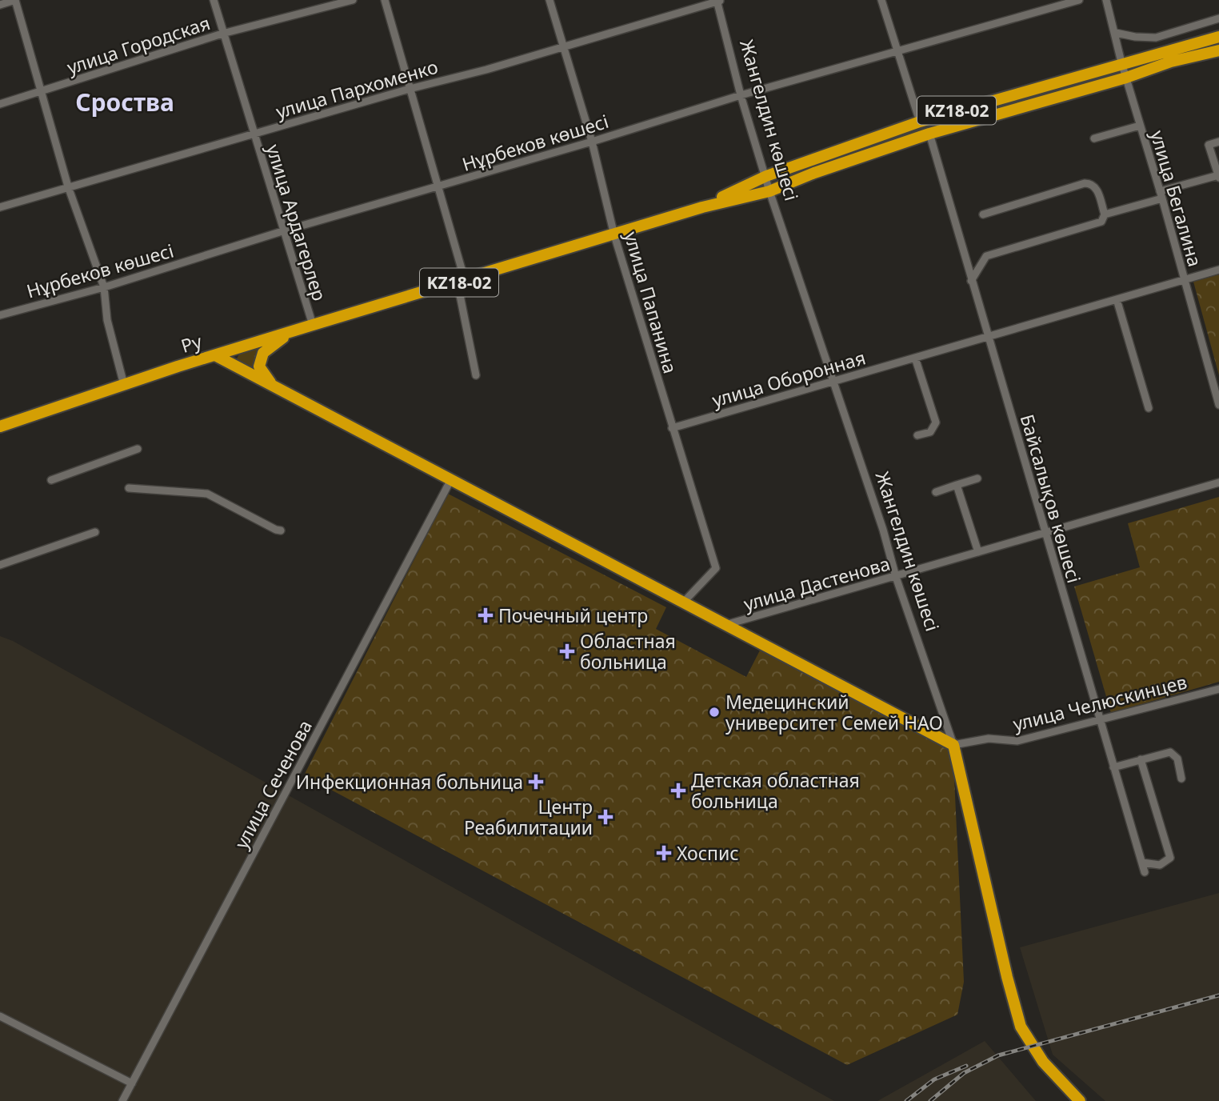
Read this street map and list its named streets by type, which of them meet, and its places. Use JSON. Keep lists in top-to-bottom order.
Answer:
{
  "streets": {
    "highway": ["KZ18-02", "Жангелдин көшесі", "Ру"],
    "street": [
      "улица Городская",
      "улица Пархоменко",
      "Нұрбеков көшесі",
      "улица Бегалина",
      "улица Ардагерлер",
      "улица Папанина",
      "улица Оборонная",
      "Байсалықов көшесі",
      "улица Дастенова",
      "улица Челюскинцев",
      "улица Сеченова"
    ]
  },
  "crossings": [
    ["улица Городская", "улица Ардагерлер"],
    ["улица Пархоменко", "Жангелдин көшесі"],
    ["улица Пархоменко", "улица Ардагерлер"],
    ["улица Пархоменко", "улица Папанина"],
    ["KZ18-02", "Жангелдин көшесі"],
    ["KZ18-02", "улица Бегалина"],
    ["KZ18-02", "улица Ардагерлер"],
    ["KZ18-02", "улица Папанина"],
    ["KZ18-02", "Ру"],
    ["KZ18-02", "Байсалықов көшесі"],
    ["Жангелдин көшесі", "Нұрбеков көшесі"],
    ["Жангелдин көшесі", "улица Оборонная"],
    ["Жангелдин көшесі", "улица Дастенова"],
    ["Жангелдин көшесі", "улица Челюскинцев"],
    ["Нұрбеков көшесі", "улица Ардагерлер"],
    ["Нұрбеков көшесі", "улица Папанина"],
    ["улица Бегалина", "улица Оборонная"],
    ["улица Папанина", "улица Оборонная"],
    ["улица Оборонная", "Байсалықов көшесі"],
    ["Байсалықов көшесі", "улица Дастенова"],
    ["Байсалықов көшесі", "улица Челюскинцев"]
  ],
  "districts": ["Сроства"],
  "places": {
    "health": [
      "Почечный центр",
      "Областная больница",
      "Инфекционная больница",
      "Детская областная больница",
      "Центр Реабилитации",
      "Хоспис"
    ],
    "other": ["Медецинский университет Семей НАО"]
  }
}
